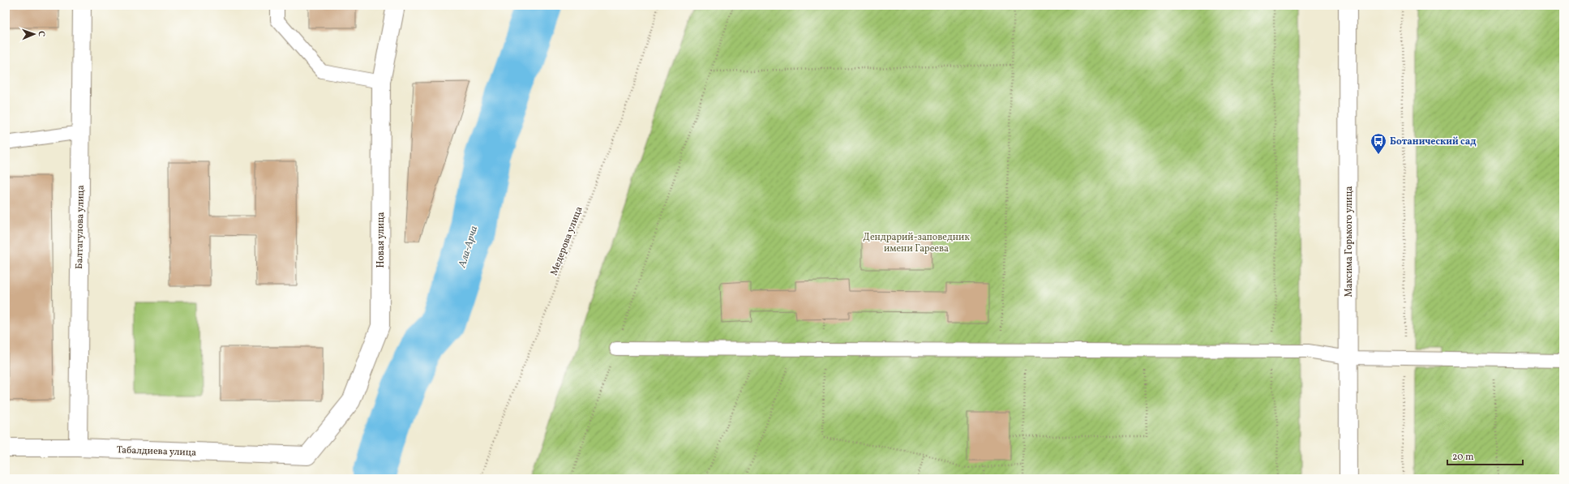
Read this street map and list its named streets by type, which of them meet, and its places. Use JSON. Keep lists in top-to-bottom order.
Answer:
{
  "streets": {
    "street": [
      "Балтагулова улица",
      "Новая улица",
      "Максима Горького улица",
      "Табалдиева улица"
    ],
    "path": ["Медерова улица"]
  },
  "crossings": [
    ["Балтагулова улица", "Табалдиева улица"],
    ["Новая улица", "Табалдиева улица"]
  ],
  "water": ["Ала-Арча"],
  "parks": ["Дендрарий-заповедник имени Гареева"],
  "places": {
    "bus stop": ["Ботанический сад"]
  },
  "scale_bar": "20 m",
  "north": "right"
}
